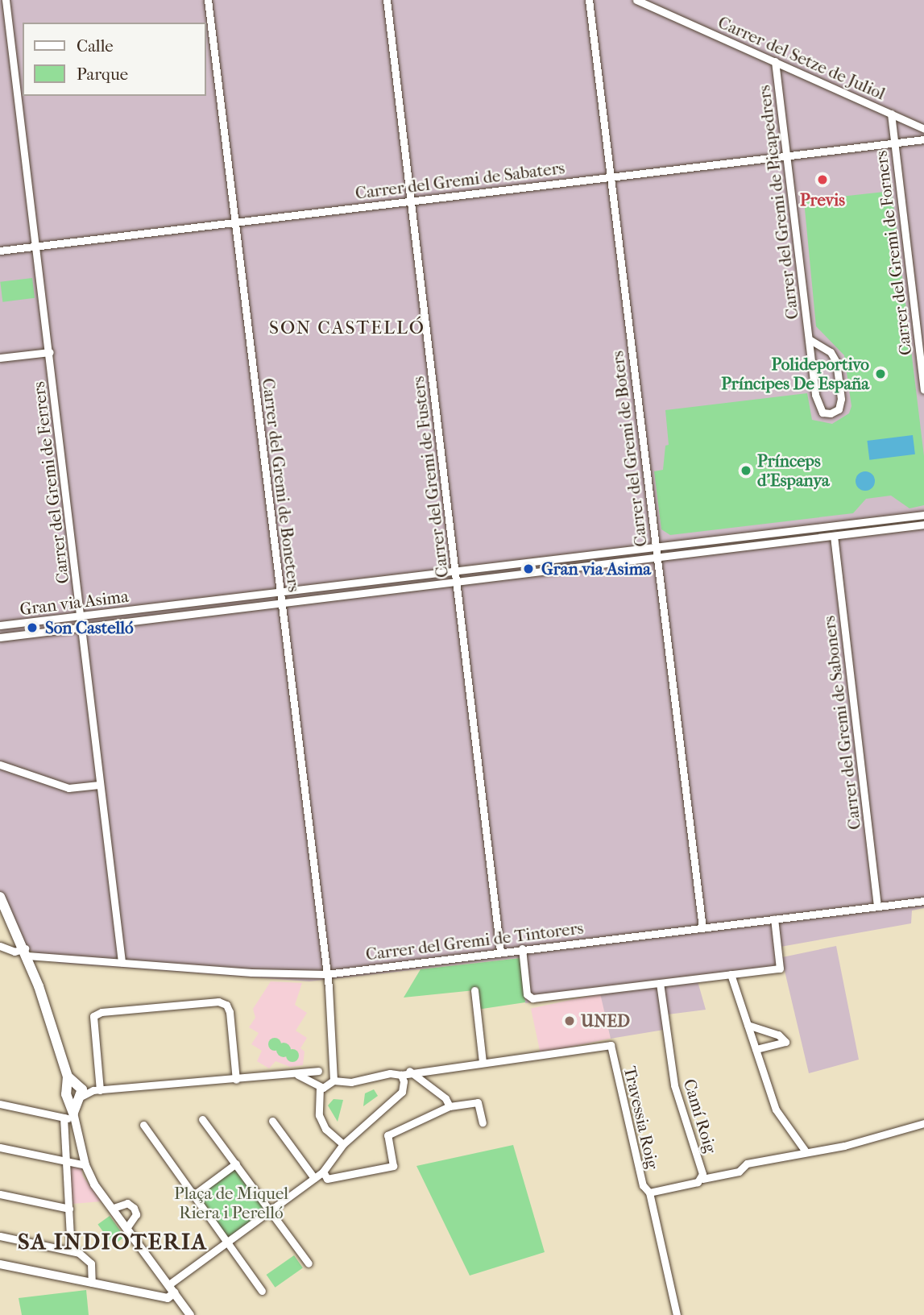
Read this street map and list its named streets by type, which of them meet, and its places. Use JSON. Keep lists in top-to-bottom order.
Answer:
{
  "streets": {
    "street": [
      "Carrer del Setze de Juliol",
      "Carrer del Gremi de Sabaters",
      "Carrer del Gremi de Picapedrers",
      "Carrer del Gremi de Forners",
      "Carrer del Gremi de Boters",
      "Carrer del Gremi de Fusters",
      "Carrer del Gremi de Ferrers",
      "Carrer del Gremi de Boneters",
      "Gran via Asima",
      "Carrer del Gremi de Saboners",
      "Carrer del Gremi de Tintorers",
      "Camí Roig",
      "Travessia Roig"
    ]
  },
  "crossings": [
    ["Carrer del Setze de Juliol", "Carrer del Gremi de Picapedrers"],
    ["Carrer del Setze de Juliol", "Carrer del Gremi de Forners"],
    ["Carrer del Gremi de Sabaters", "Carrer del Gremi de Picapedrers"],
    ["Carrer del Gremi de Sabaters", "Carrer del Gremi de Forners"],
    ["Carrer del Gremi de Sabaters", "Carrer del Gremi de Boters"],
    ["Carrer del Gremi de Sabaters", "Carrer del Gremi de Fusters"],
    ["Carrer del Gremi de Sabaters", "Carrer del Gremi de Ferrers"],
    ["Carrer del Gremi de Sabaters", "Carrer del Gremi de Boneters"],
    ["Carrer del Gremi de Boters", "Gran via Asima"],
    ["Carrer del Gremi de Boters", "Carrer del Gremi de Tintorers"],
    ["Carrer del Gremi de Fusters", "Gran via Asima"],
    ["Carrer del Gremi de Fusters", "Carrer del Gremi de Tintorers"],
    ["Carrer del Gremi de Ferrers", "Gran via Asima"],
    ["Carrer del Gremi de Ferrers", "Carrer del Gremi de Tintorers"],
    ["Carrer del Gremi de Boneters", "Gran via Asima"],
    ["Carrer del Gremi de Boneters", "Carrer del Gremi de Tintorers"],
    ["Gran via Asima", "Carrer del Gremi de Saboners"],
    ["Carrer del Gremi de Saboners", "Carrer del Gremi de Tintorers"],
    ["Camí Roig", "Travessia Roig"]
  ],
  "districts": ["SON CASTELLÓ", "SA INDIOTERIA"],
  "parks": ["Plaça de Miquel Riera i Perelló"],
  "places": [
    "Previs",
    "Polideportivo Príncipes De España",
    "Prínceps d'Espanya",
    "Gran via Asima",
    "Son Castelló",
    "UNED"
  ],
  "legend": ["Calle", "Parque"]
}
